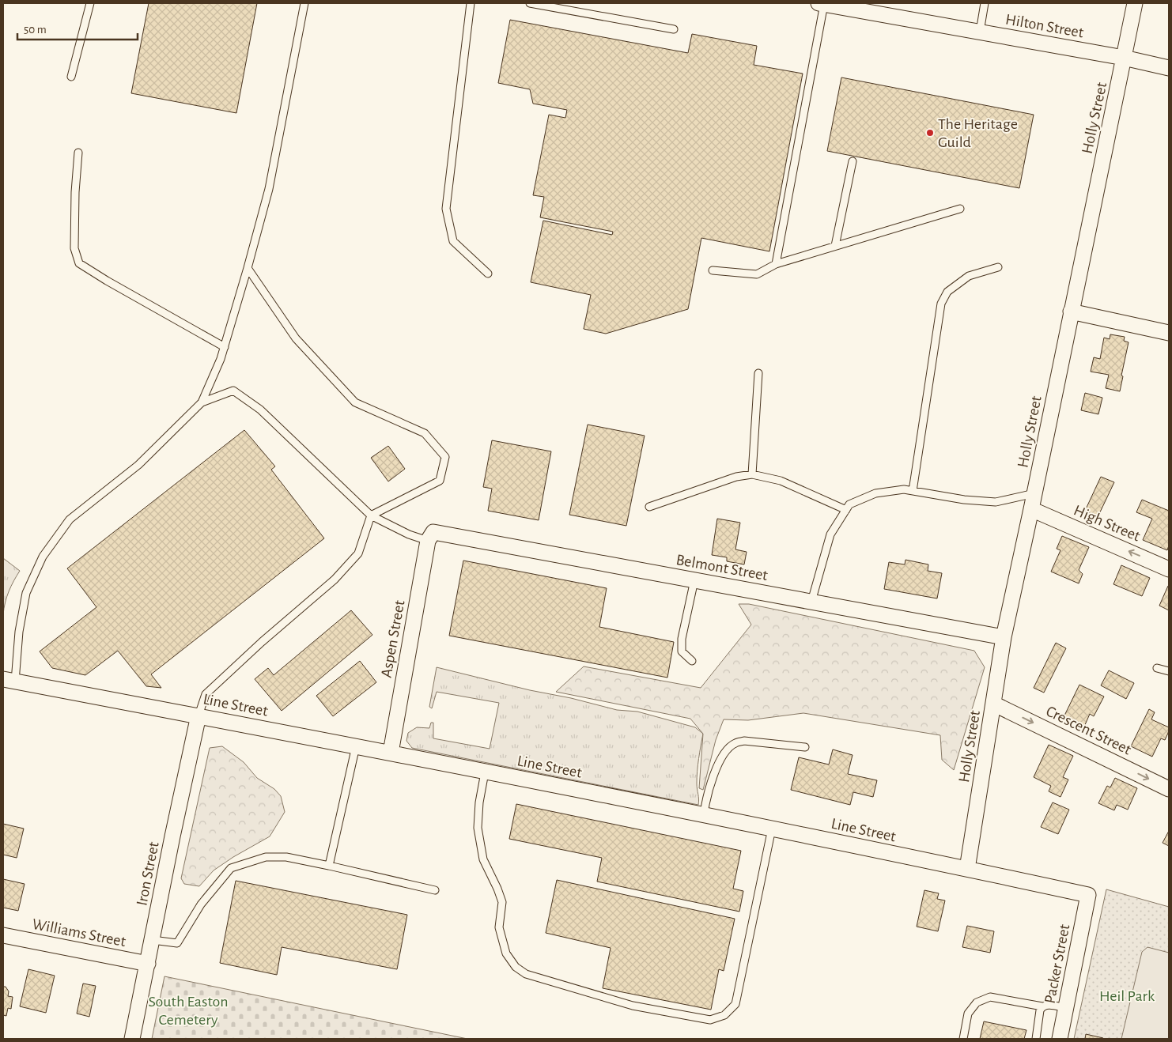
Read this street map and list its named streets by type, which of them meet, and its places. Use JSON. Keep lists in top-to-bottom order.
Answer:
{
  "streets": {
    "street": [
      "Hilton Street",
      "Holly Street",
      "High Street",
      "Belmont Street",
      "Aspen Street",
      "Line Street",
      "Crescent Street",
      "Iron Street",
      "Williams Street",
      "Packer Street"
    ]
  },
  "crossings": [
    ["Hilton Street", "Holly Street"],
    ["Holly Street", "High Street"],
    ["Holly Street", "Belmont Street"],
    ["Holly Street", "Line Street"],
    ["Holly Street", "Crescent Street"],
    ["Belmont Street", "Aspen Street"],
    ["Aspen Street", "Line Street"],
    ["Line Street", "Iron Street"],
    ["Line Street", "Packer Street"],
    ["Iron Street", "Williams Street"]
  ],
  "one_way": ["High Street", "Crescent Street"],
  "parks": ["Heil Park", "South Easton Cemetery"],
  "places": ["The Heritage Guild"],
  "scale_bar": "50 m"
}
